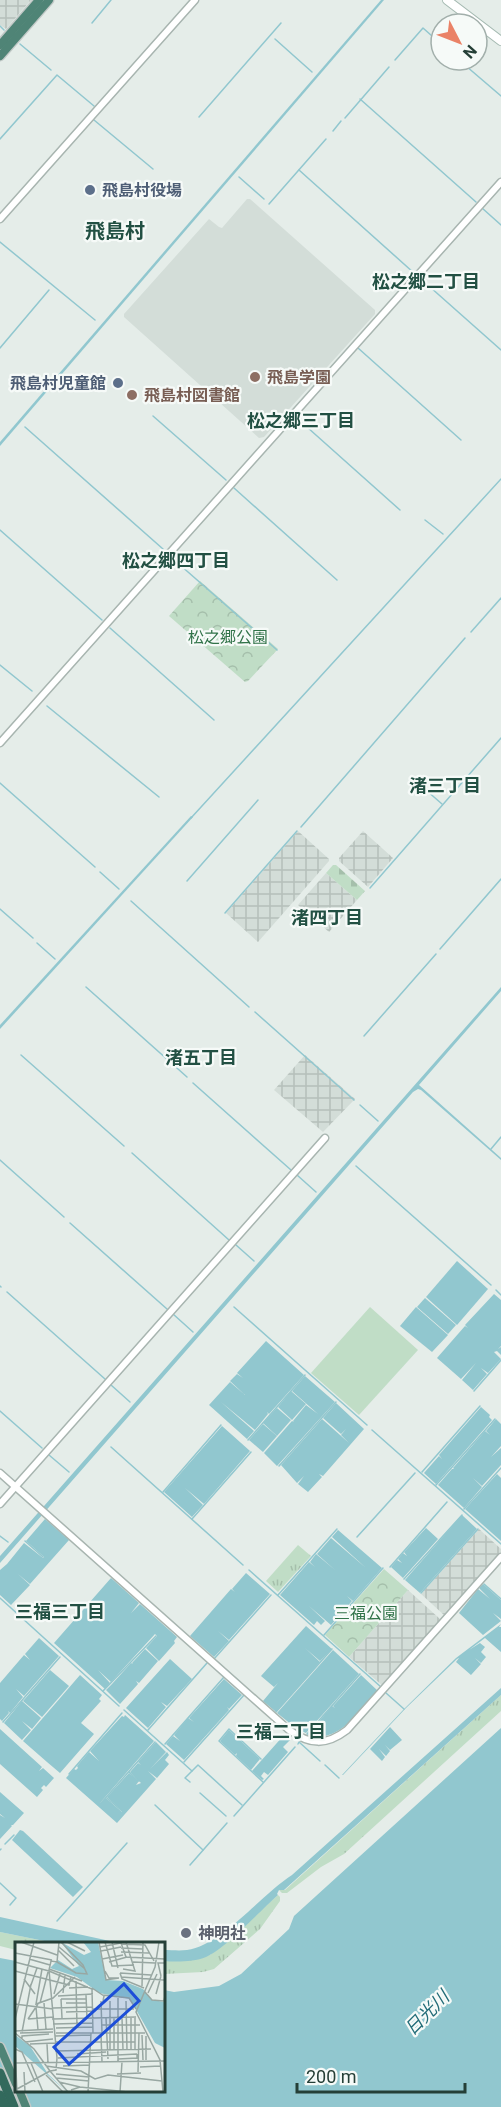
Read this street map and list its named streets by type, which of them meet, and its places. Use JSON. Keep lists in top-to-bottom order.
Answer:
{
  "districts": [
    "飛島村",
    "松之郷二丁目",
    "松之郷三丁目",
    "松之郷四丁目",
    "渚三丁目",
    "渚四丁目",
    "渚五丁目",
    "三福三丁目",
    "三福二丁目"
  ],
  "water": ["日光川"],
  "parks": ["松之郷公園", "三福公園"],
  "places": [
    "飛島村役場",
    "飛島学園",
    "飛島村児童館",
    "飛島村図書館",
    "神明社"
  ],
  "scale_bar": "200 m",
  "north": "bottom right"
}
